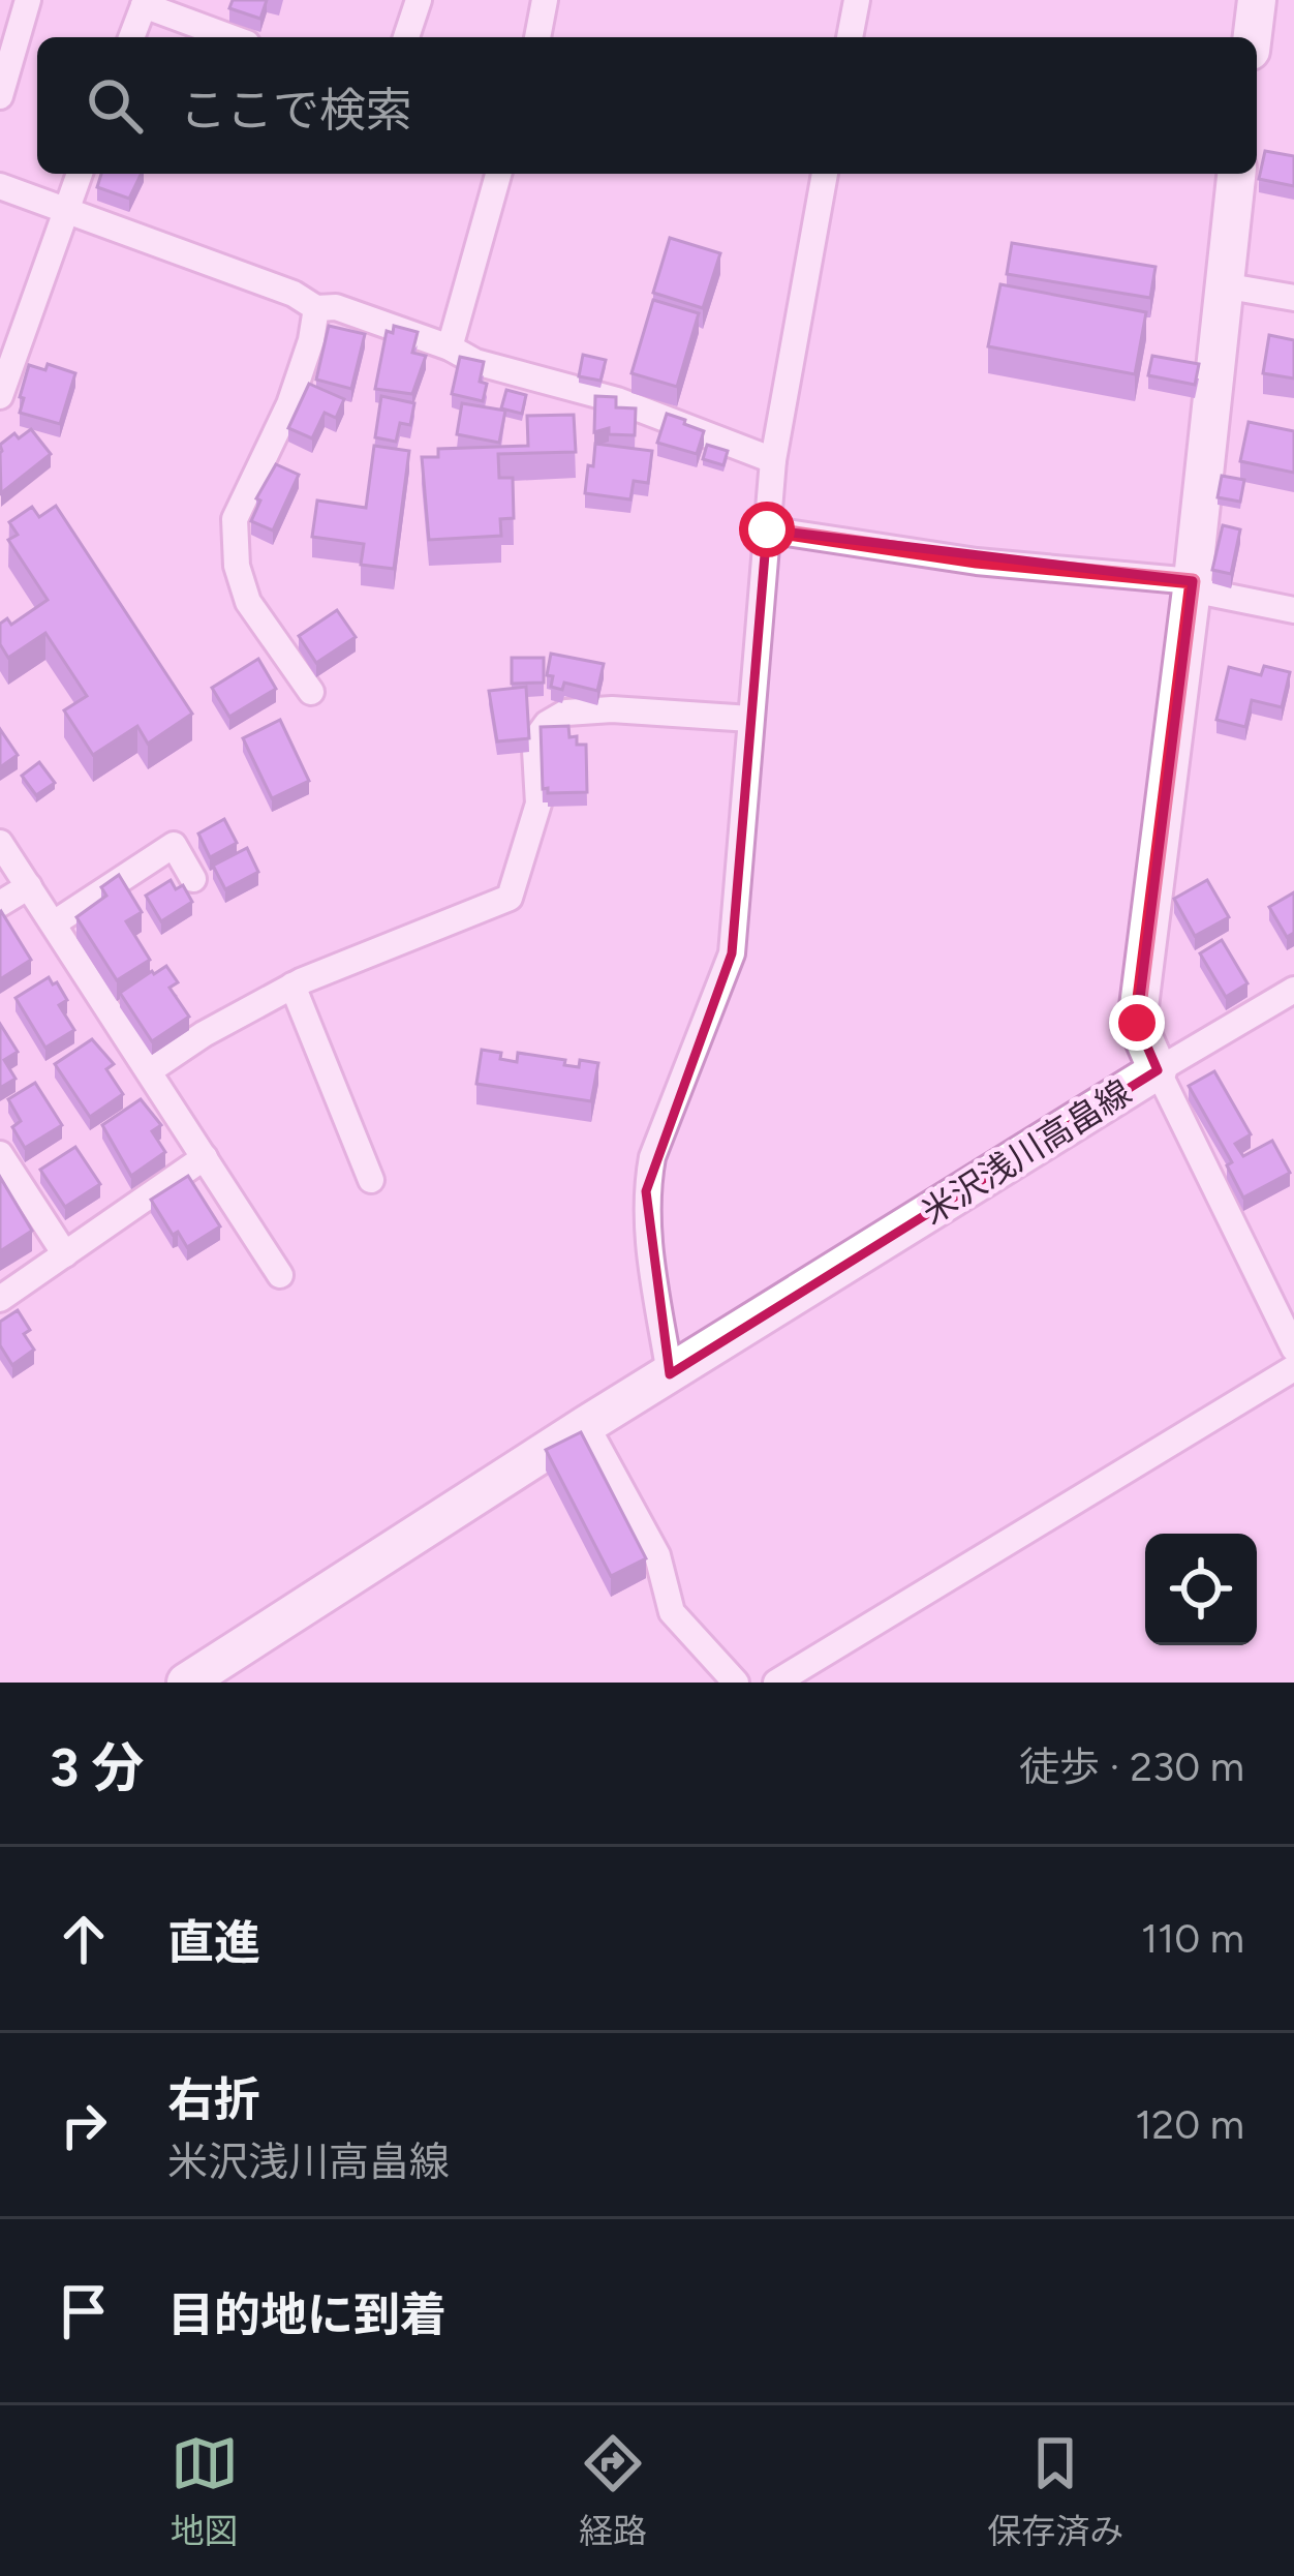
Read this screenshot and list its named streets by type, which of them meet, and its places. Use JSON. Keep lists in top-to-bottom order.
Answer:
{
  "streets": {
    "main road": ["米沢浅川高畠線"]
  },
  "page": {
    "search": "ここで検索",
    "heading": ["3 分", "徒歩 · 230 m"],
    "list": [
      ["直進", "110 m"],
      ["右折", "米沢浅川高畠線", "120 m"],
      "目的地に到着"
    ],
    "nav": ["地図", "経路", "保存済み"]
  }
}
